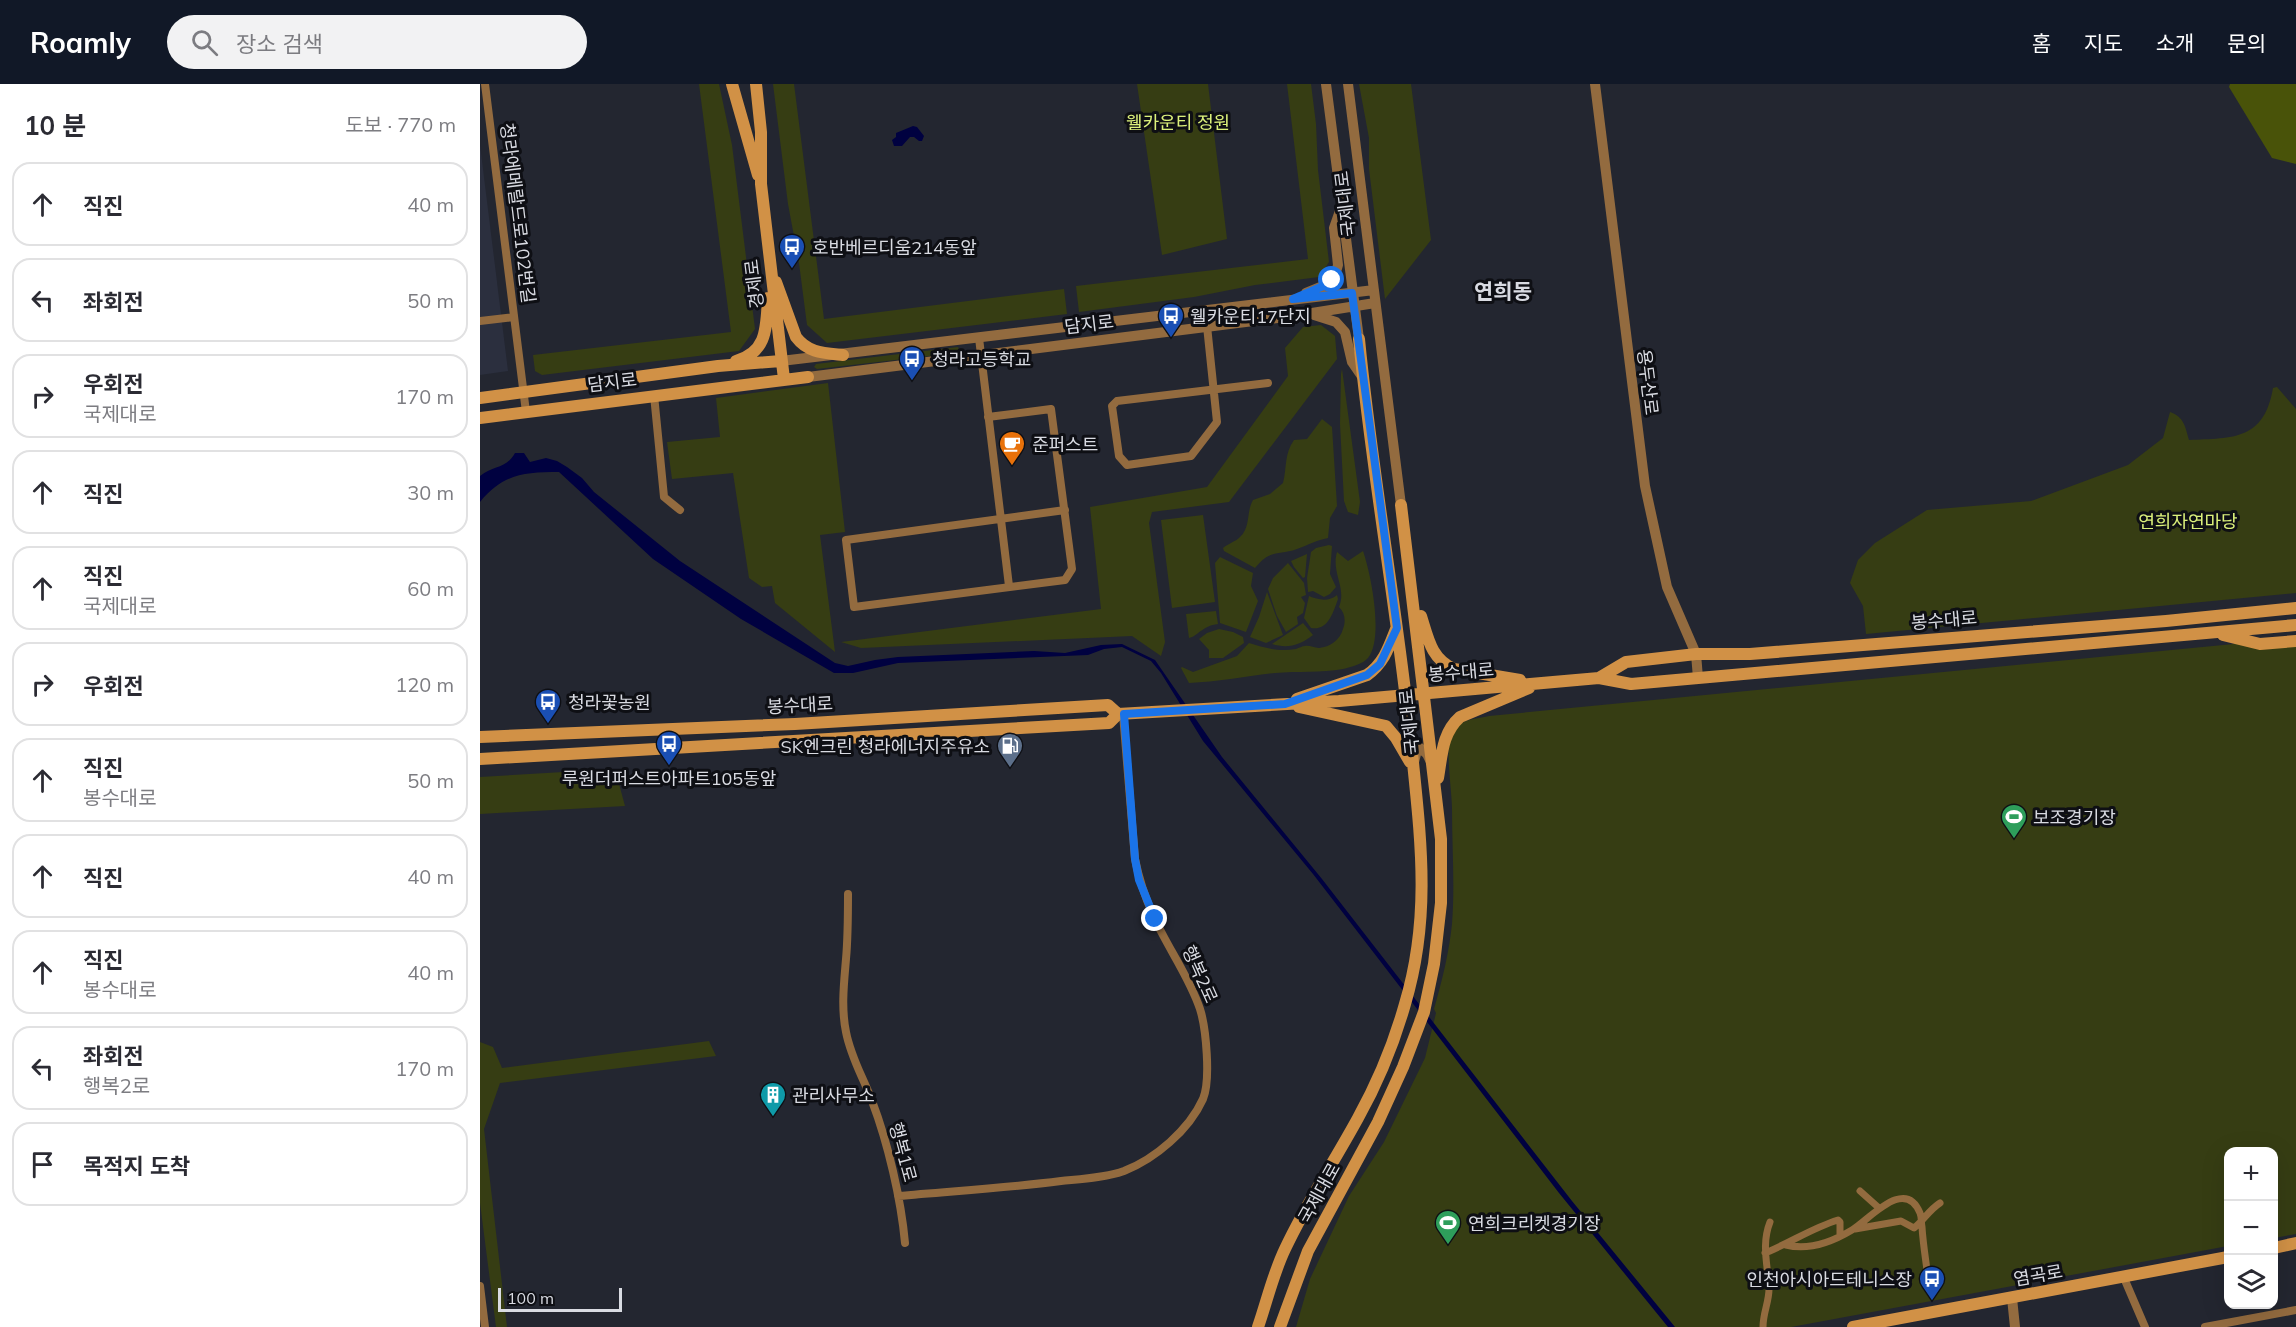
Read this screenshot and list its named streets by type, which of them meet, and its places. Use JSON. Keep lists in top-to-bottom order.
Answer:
{
  "streets": {
    "main road": [
      "국제대로",
      "경제로",
      "담지로",
      "봉수대로",
      "염곡로"
    ],
    "street": [
      "청라에메랄드로102번길",
      "용두산로",
      "행복2로",
      "행복1로"
    ]
  },
  "crossings": [
    ["국제대로", "담지로"],
    ["국제대로", "봉수대로"],
    ["청라에메랄드로102번길", "담지로"],
    ["경제로", "담지로"],
    ["용두산로", "봉수대로"],
    ["봉수대로", "행복2로"],
    ["행복2로", "행복1로"]
  ],
  "districts": ["연희동"],
  "parks": ["웰카운티 정원", "연희자연마당"],
  "places": {
    "bus stop": [
      "호반베르디움214동앞",
      "웰카운티17단지",
      "청라고등학교",
      "청라꽃농원",
      "루원더퍼스트아파트105동앞",
      "인천아시아드테니스장"
    ],
    "cafe": ["준퍼스트"],
    "fuel station": ["SK엔크린 청라에너지주유소"],
    "sports": ["보조경기장", "연희크리켓경기장"],
    "building": ["관리사무소"]
  },
  "scale_bar": "100 m",
  "page": {
    "header": "Roamly",
    "search": "장소 검색",
    "nav": [
      "홈",
      "지도",
      "소개",
      "문의"
    ],
    "heading": ["10 분", "도보 · 770 m"],
    "list": [
      ["직진", "40 m"],
      ["좌회전", "50 m"],
      ["우회전", "국제대로", "170 m"],
      ["직진", "30 m"],
      ["직진", "국제대로", "60 m"],
      ["우회전", "120 m"],
      ["직진", "봉수대로", "50 m"],
      ["직진", "40 m"],
      ["직진", "봉수대로", "40 m"],
      ["좌회전", "행복2로", "170 m"],
      "목적지 도착"
    ],
    "map_buttons": ["+", "−"],
    "scale": "100 m"
  }
}
